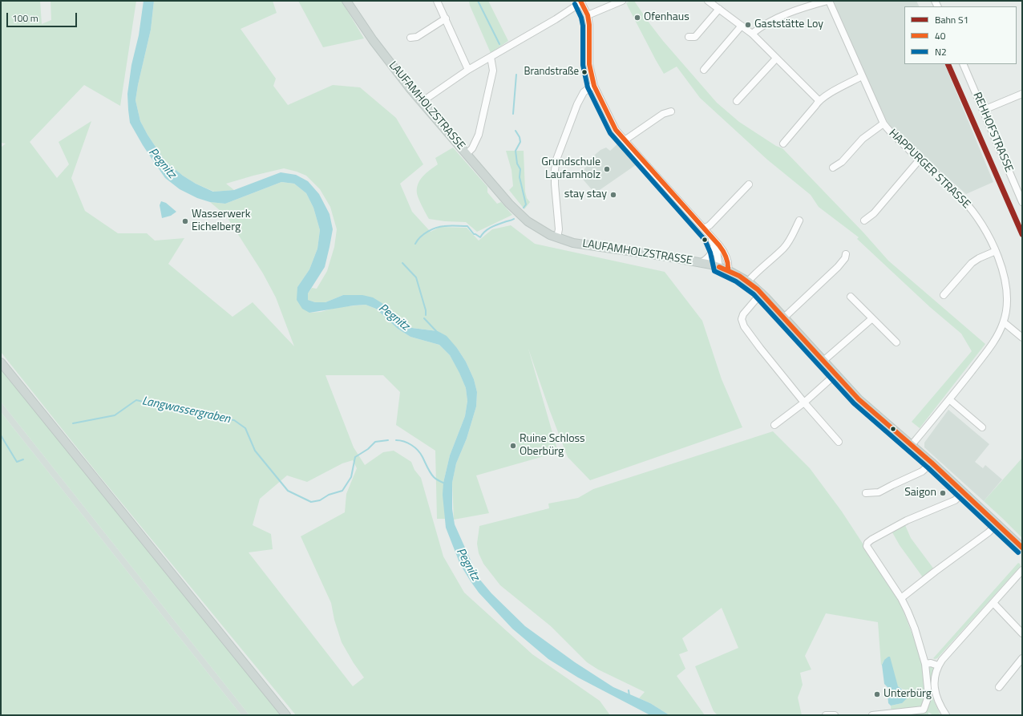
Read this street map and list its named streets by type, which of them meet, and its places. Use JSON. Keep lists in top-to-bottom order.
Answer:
{
  "streets": {
    "main road": ["LAUFAMHOLZSTRASSE"],
    "street": ["REHHOFSTRASSE", "HAPPURGER STRASSE"]
  },
  "crossings": [
    ["LAUFAMHOLZSTRASSE", "HAPPURGER STRASSE"]
  ],
  "water": ["Pegnitz", "Langwassergraben"],
  "places": [
    "Ofenhaus",
    "Gaststätte Loy",
    "Brandstraße",
    "Grundschule Laufamholz",
    "stay stay",
    "Wasserwerk Eichelberg",
    "Ruine Schloss Oberbürg",
    "Saigon",
    "Unterbürg"
  ],
  "lines": ["transit line 40", "transit line N2", "rail line S1"],
  "legend": ["Bahn S1", "40", "N2"],
  "scale_bar": "100 m"
}
